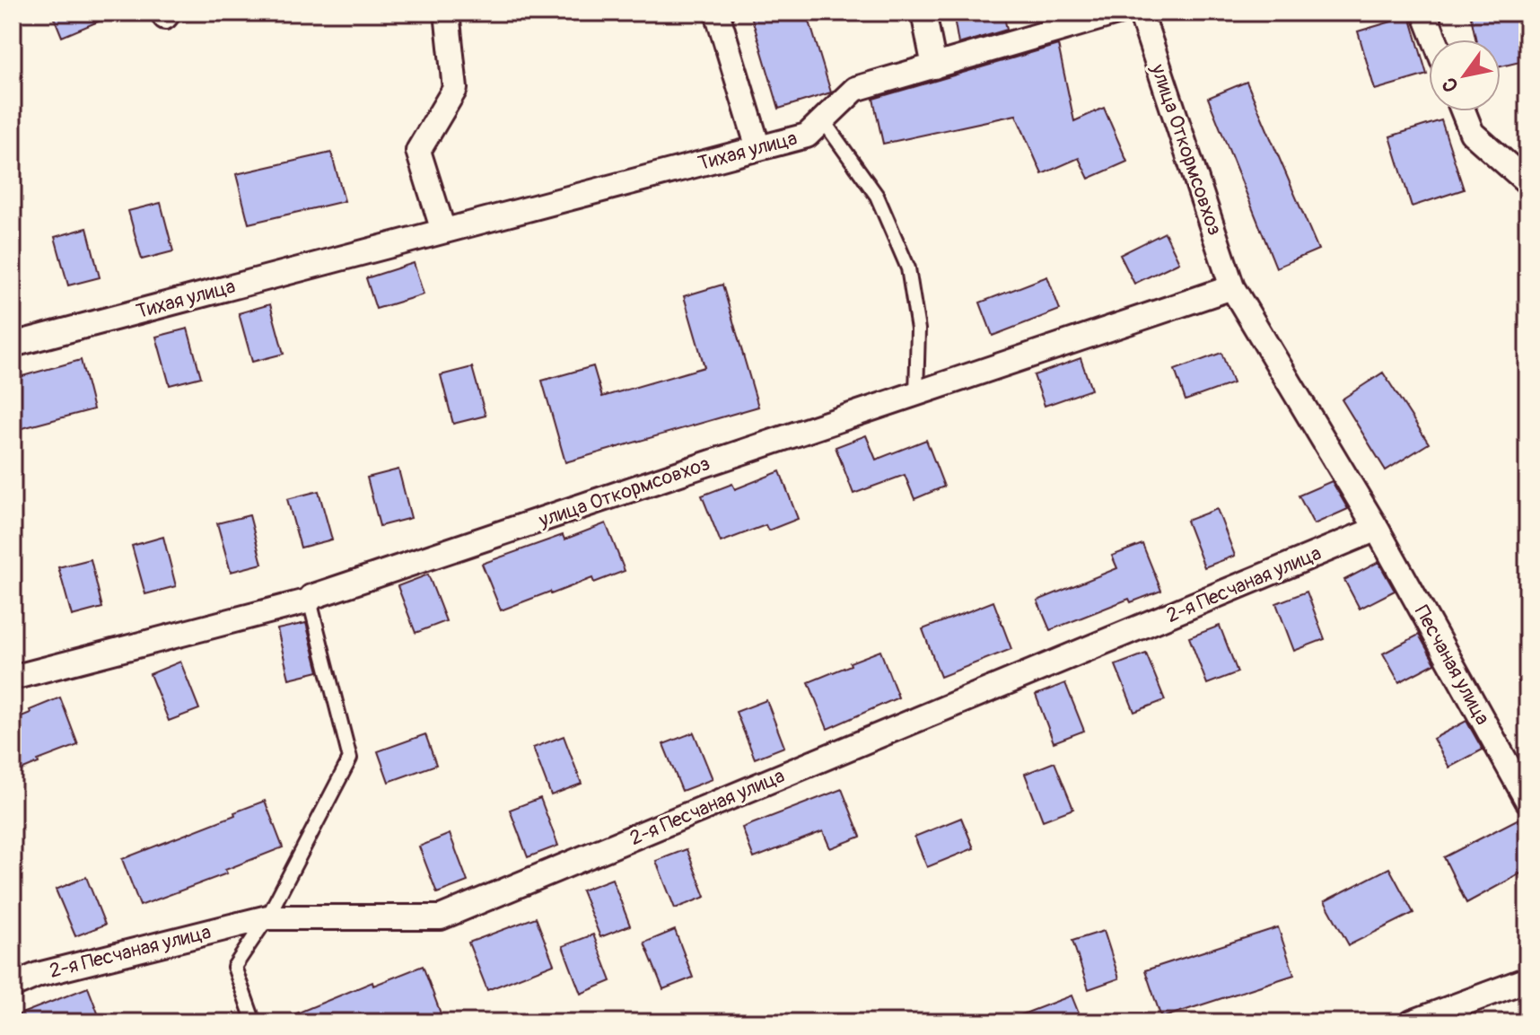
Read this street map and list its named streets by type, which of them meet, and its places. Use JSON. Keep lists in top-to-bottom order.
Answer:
{
  "streets": {
    "street": [
      "улица Откормсовхоз",
      "Тихая улица",
      "2-я Песчаная улица",
      "Песчаная улица"
    ]
  },
  "crossings": [
    ["улица Откормсовхоз", "2-я Песчаная улица"],
    ["улица Откормсовхоз", "Песчаная улица"],
    ["2-я Песчаная улица", "Песчаная улица"]
  ],
  "north": "bottom left"
}
